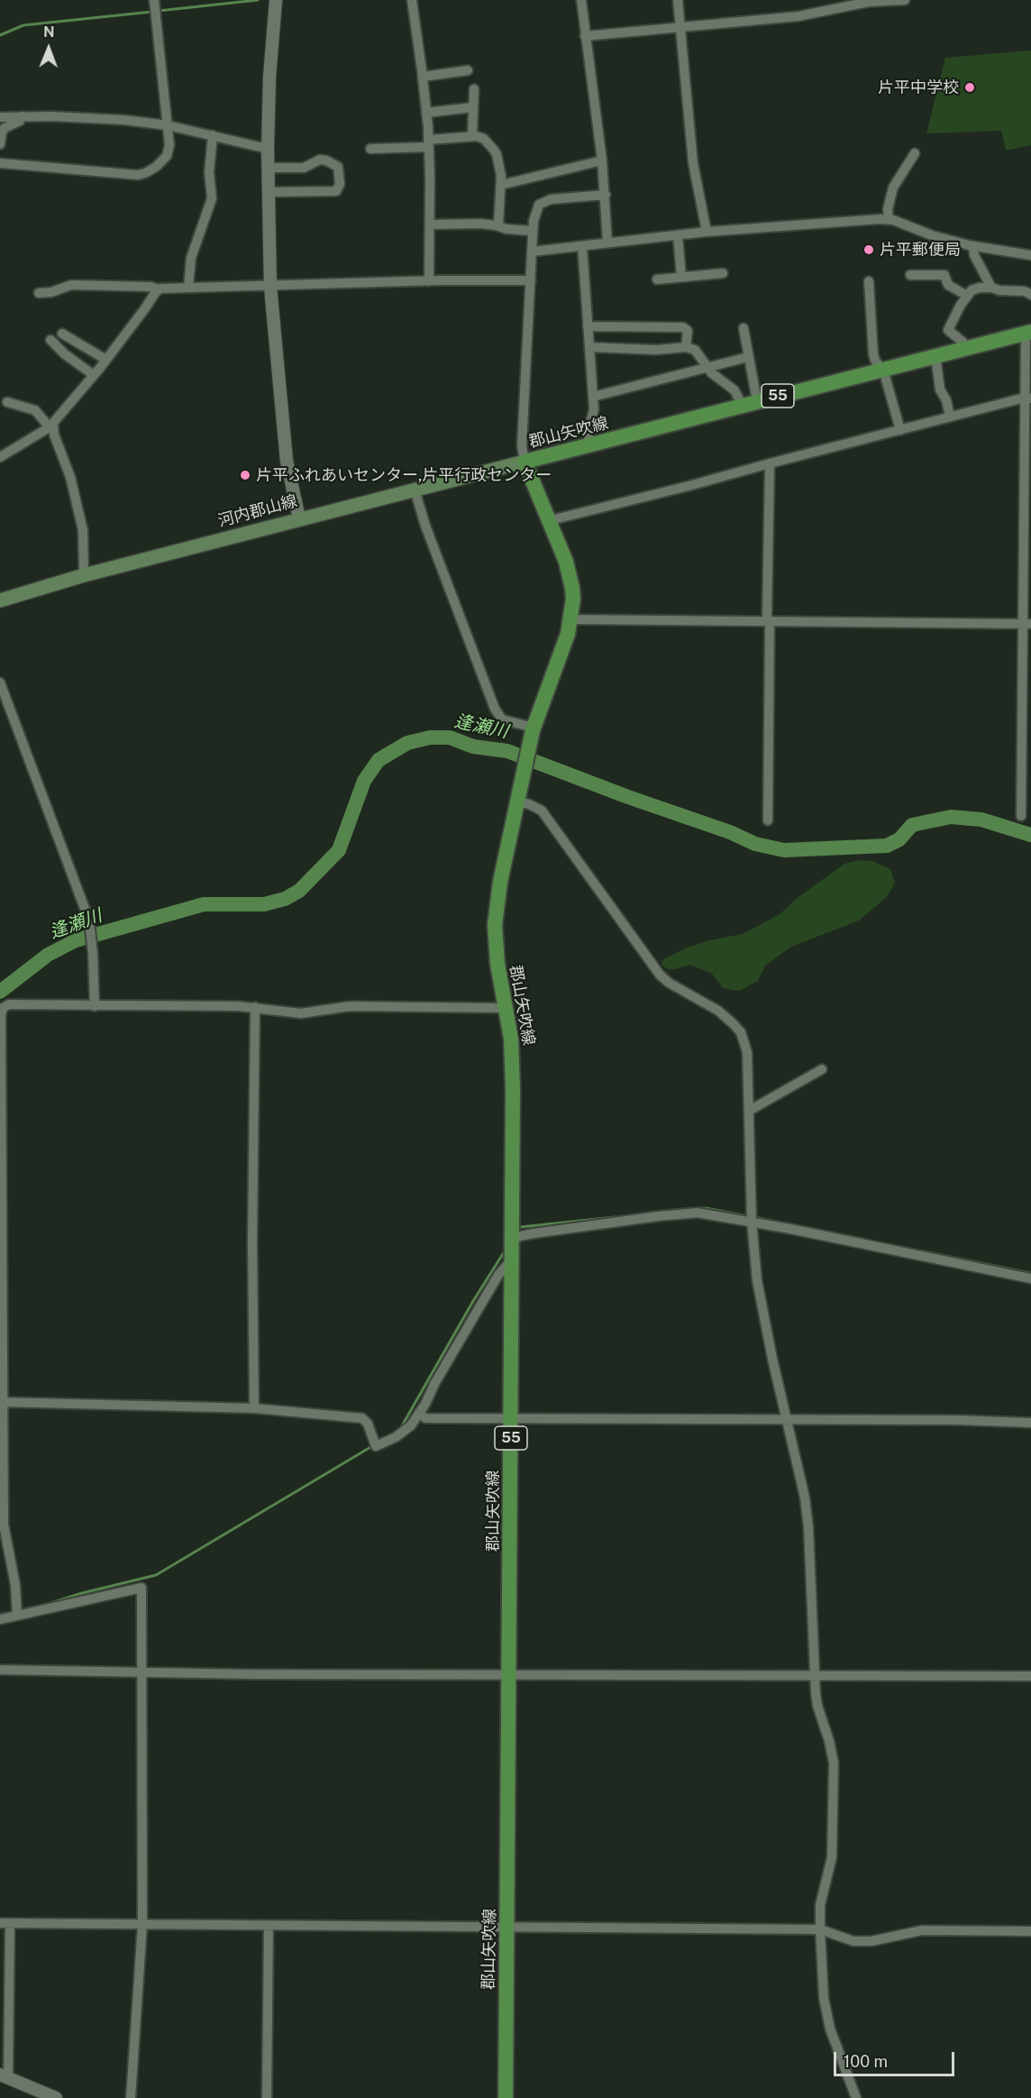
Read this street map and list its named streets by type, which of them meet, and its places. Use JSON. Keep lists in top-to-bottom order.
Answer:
{
  "streets": {
    "main road": ["55", "郡山矢吹線", "河内郡山線"]
  },
  "crossings": [
    ["郡山矢吹線", "河内郡山線"]
  ],
  "water": ["逢瀬川"],
  "places": ["片平中学校", "片平郵便局", "片平ふれあいセンター,片平行政センター"],
  "scale_bar": "100 m",
  "north": "top"
}
